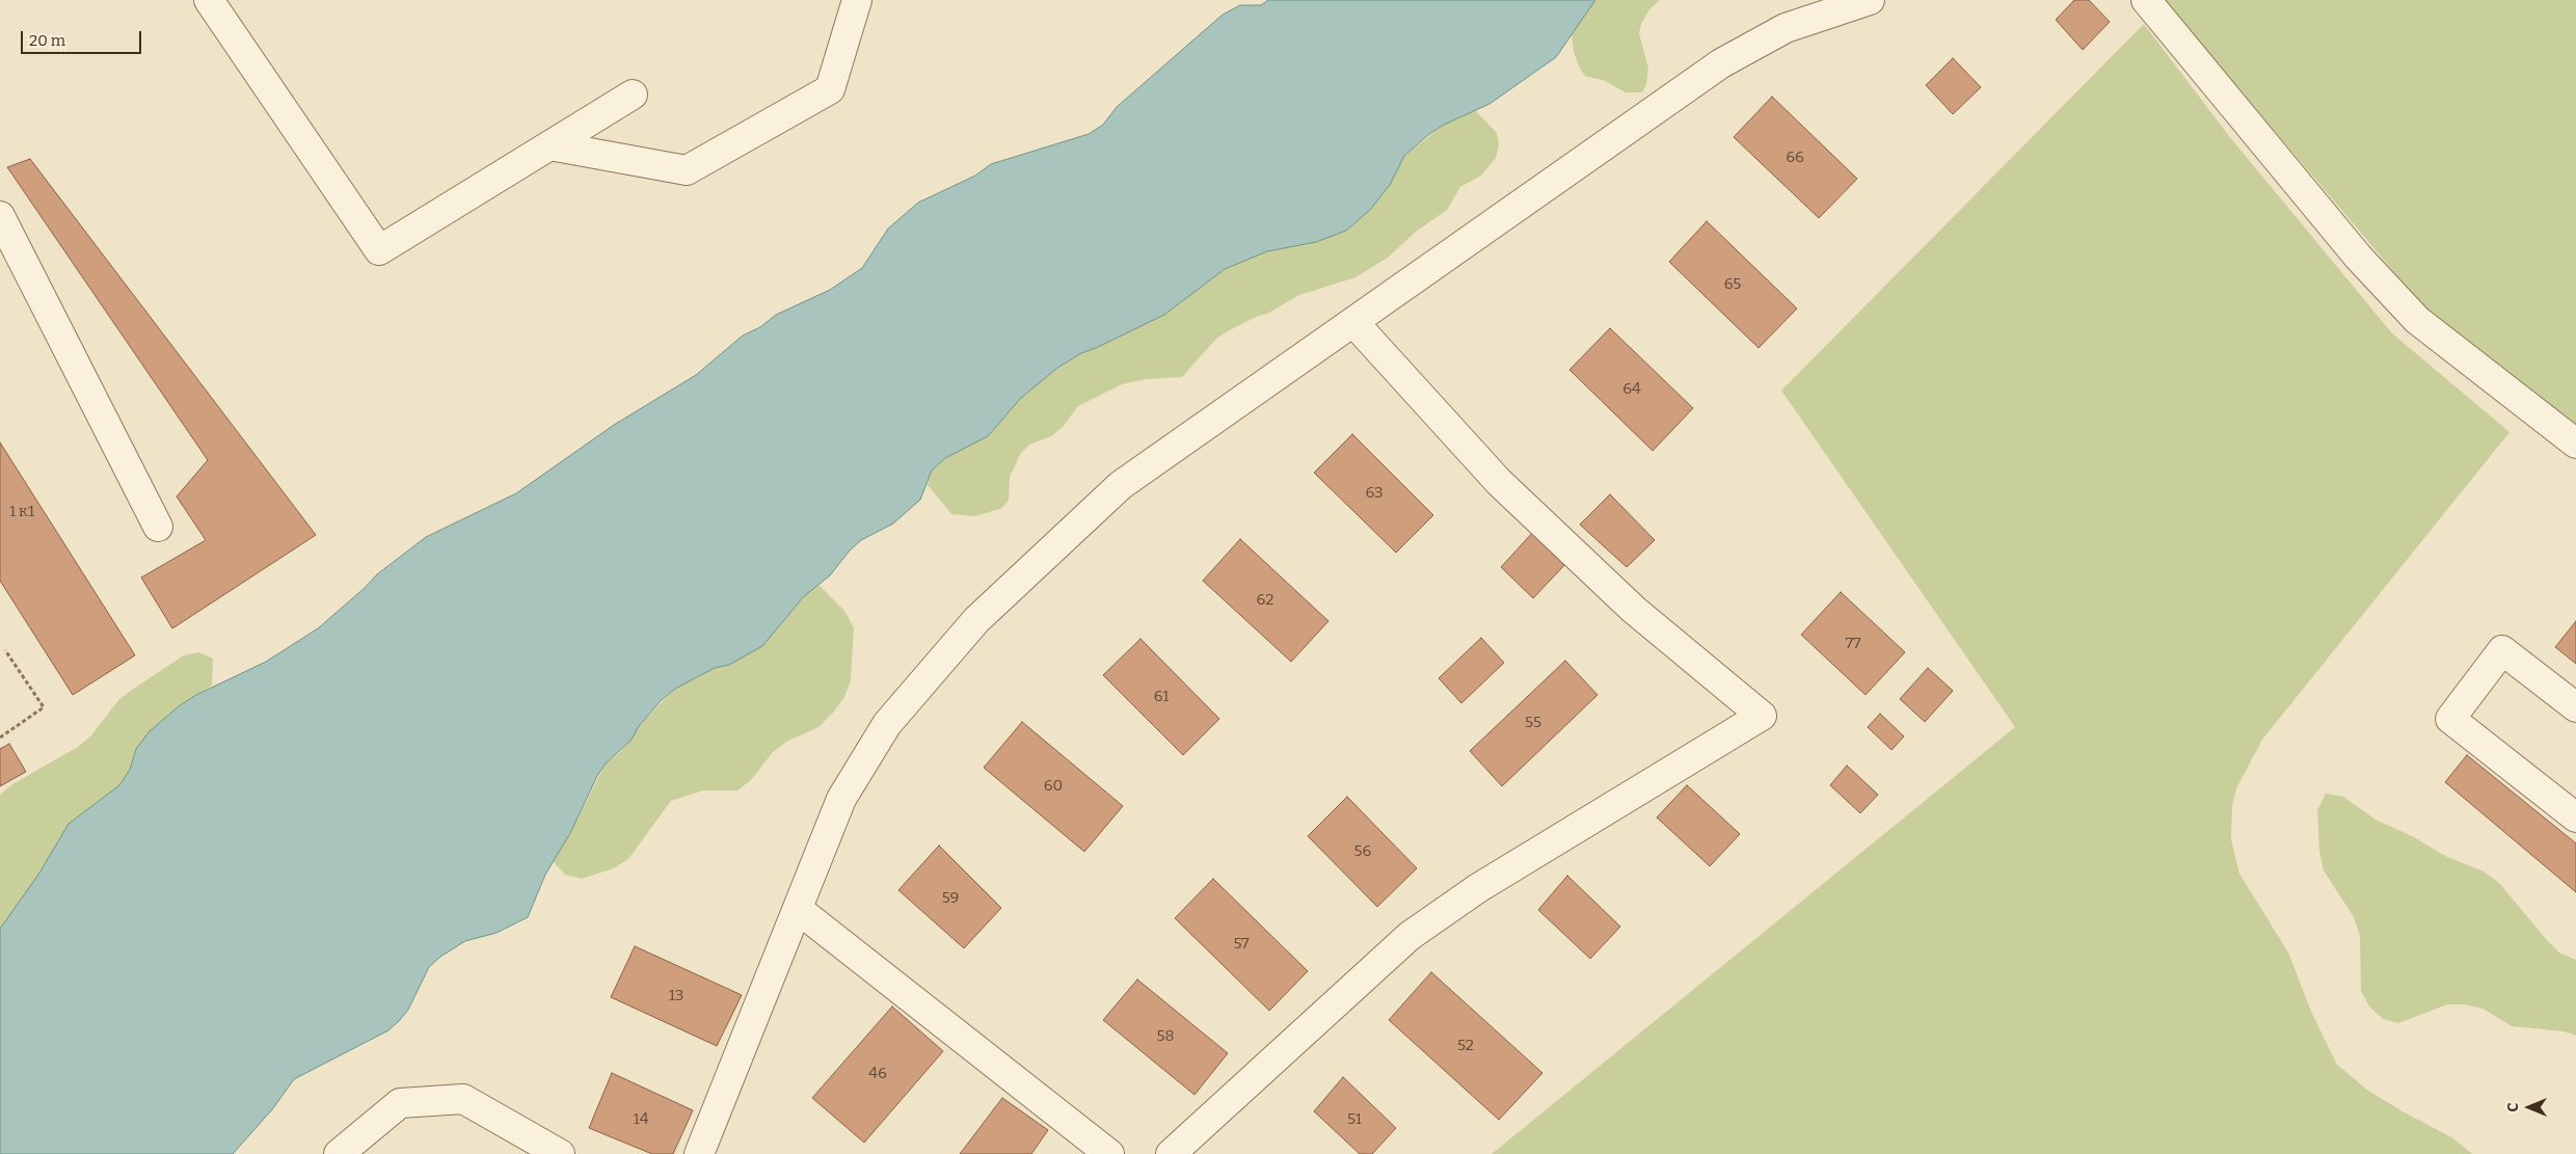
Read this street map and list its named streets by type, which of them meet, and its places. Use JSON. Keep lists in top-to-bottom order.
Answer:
{
  "house_numbers": [
    "66",
    "65",
    "64",
    "63",
    "1 к1",
    "62",
    "77",
    "61",
    "55",
    "60",
    "56",
    "59",
    "57",
    "13",
    "58",
    "52",
    "46",
    "14",
    "51"
  ],
  "scale_bar": "20 m",
  "north": "left"
}
